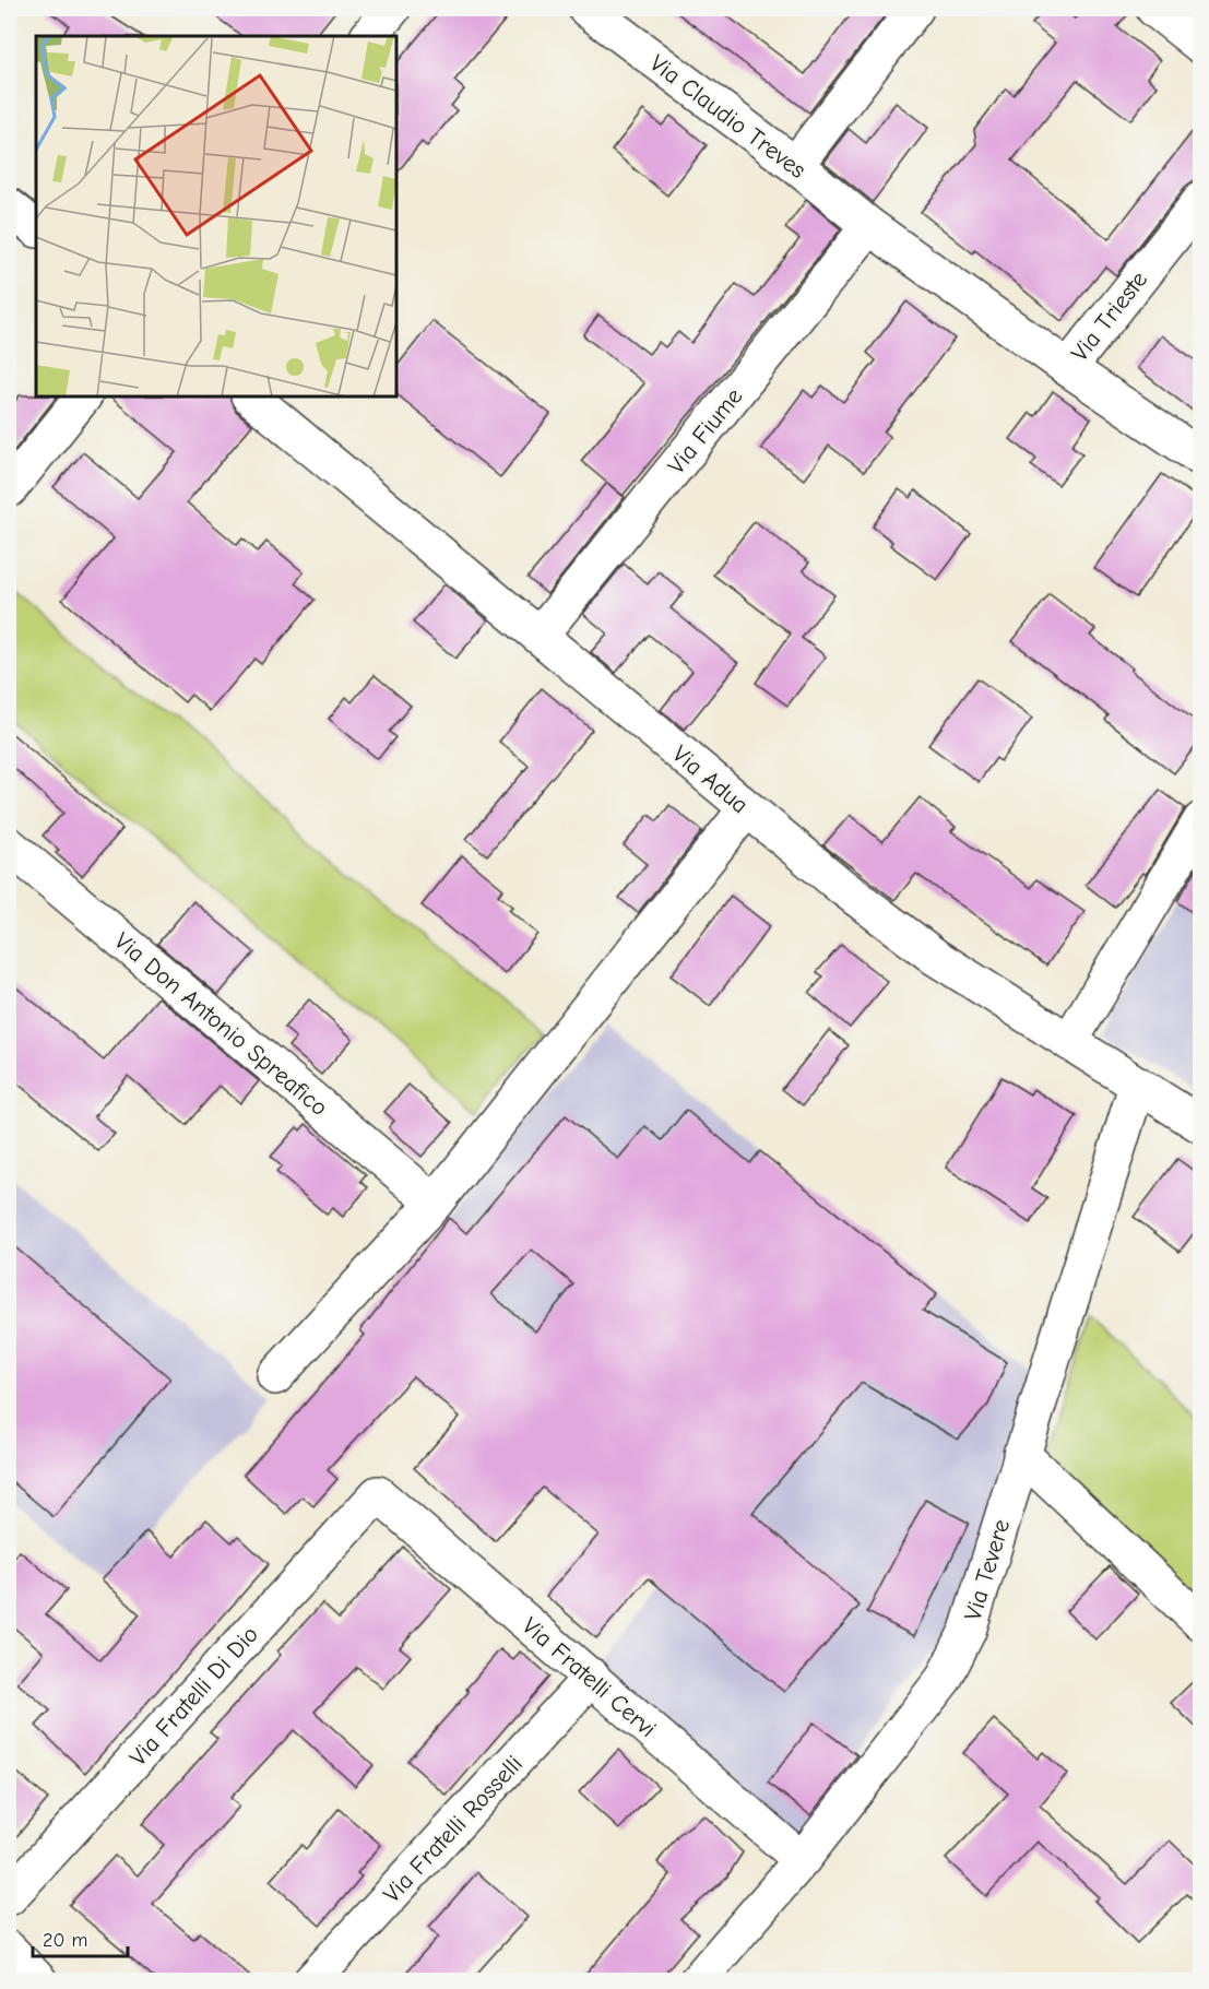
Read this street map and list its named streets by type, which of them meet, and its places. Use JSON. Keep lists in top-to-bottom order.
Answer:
{
  "streets": {
    "street": [
      "Via Claudio Treves",
      "Via Trieste",
      "Via Fiume",
      "Via Adua",
      "Via Don Antonio Spreafico",
      "Via Tevere",
      "Via Fratelli Cervi",
      "Via Fratelli Di Dio",
      "Via Fratelli Rosselli"
    ]
  },
  "crossings": [
    ["Via Claudio Treves", "Via Trieste"],
    ["Via Claudio Treves", "Via Fiume"],
    ["Via Fiume", "Via Adua"],
    ["Via Adua", "Via Tevere"],
    ["Via Tevere", "Via Fratelli Cervi"],
    ["Via Fratelli Cervi", "Via Fratelli Di Dio"],
    ["Via Fratelli Cervi", "Via Fratelli Rosselli"]
  ],
  "scale_bar": "20 m"
}
